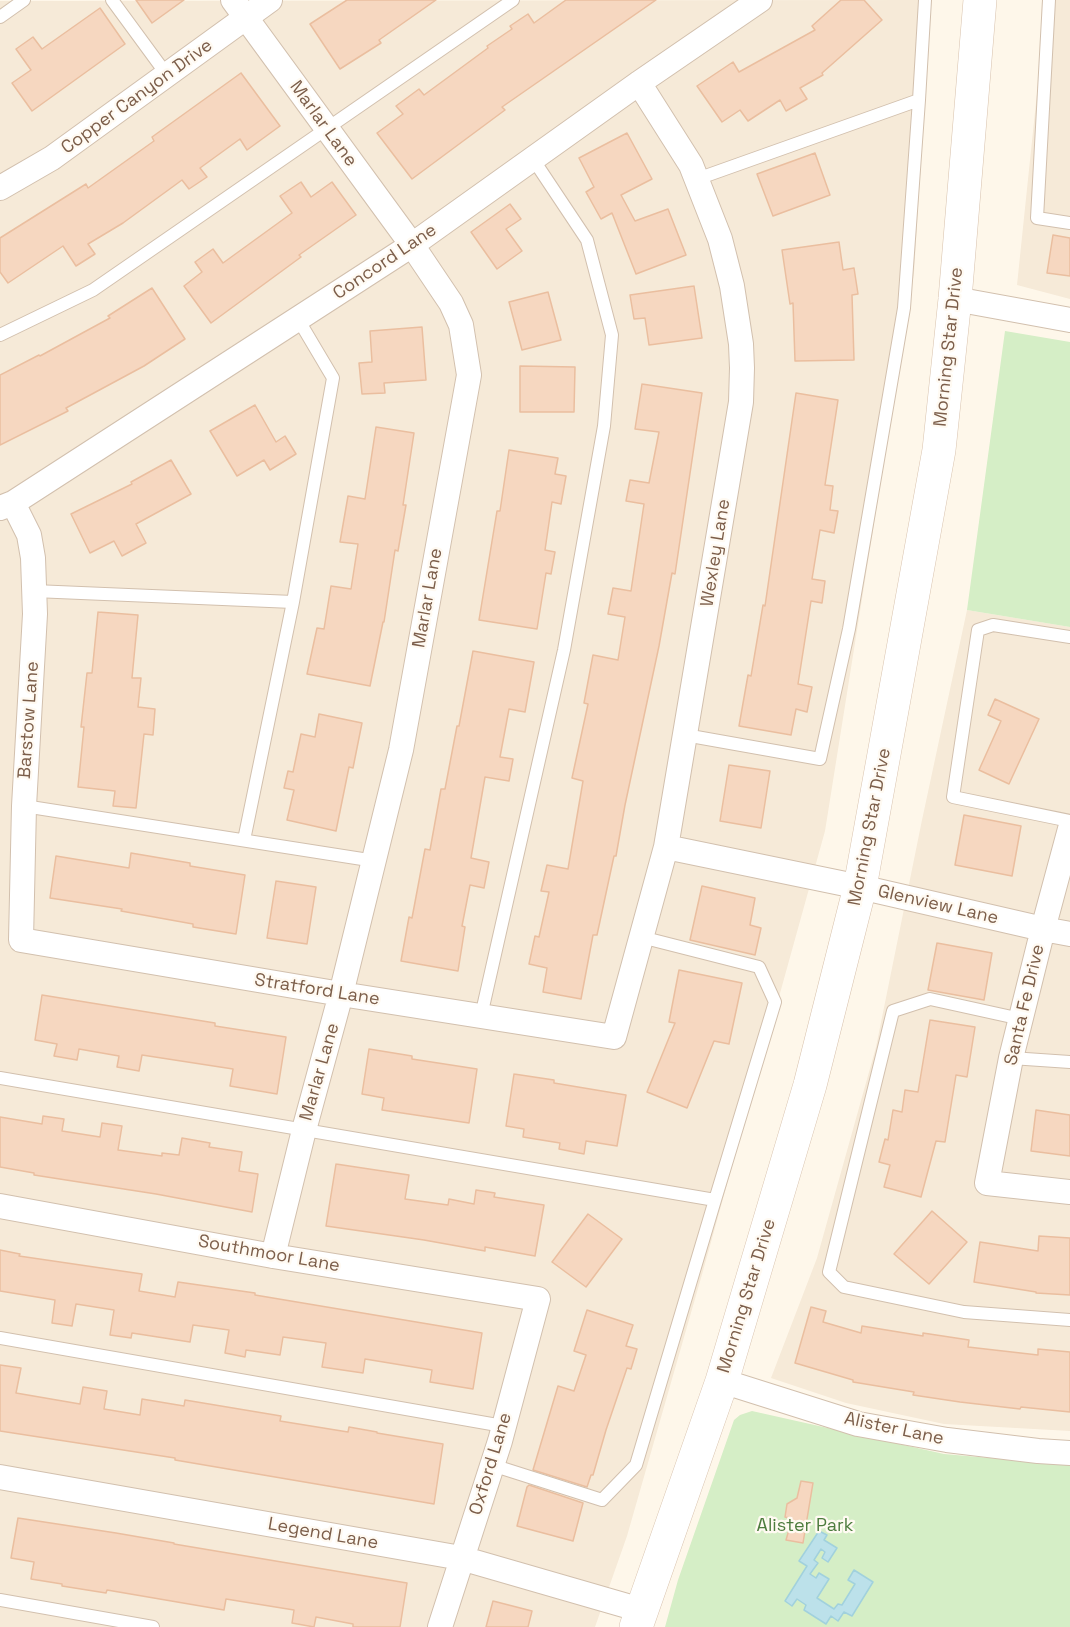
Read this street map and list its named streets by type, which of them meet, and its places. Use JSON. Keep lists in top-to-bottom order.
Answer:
{
  "streets": {
    "street": [
      "Copper Canyon Drive",
      "Marlar Lane",
      "Concord Lane",
      "Morning Star Drive",
      "Wexley Lane",
      "Barstow Lane",
      "Glenview Lane",
      "Stratford Lane",
      "Santa Fe Drive",
      "Southmoor Lane",
      "Alister Lane",
      "Oxford Lane",
      "Legend Lane"
    ]
  },
  "crossings": [
    ["Copper Canyon Drive", "Marlar Lane"],
    ["Marlar Lane", "Concord Lane"],
    ["Marlar Lane", "Stratford Lane"],
    ["Marlar Lane", "Southmoor Lane"],
    ["Concord Lane", "Wexley Lane"],
    ["Concord Lane", "Barstow Lane"],
    ["Morning Star Drive", "Glenview Lane"],
    ["Morning Star Drive", "Alister Lane"],
    ["Morning Star Drive", "Legend Lane"],
    ["Wexley Lane", "Glenview Lane"],
    ["Wexley Lane", "Stratford Lane"],
    ["Barstow Lane", "Stratford Lane"],
    ["Glenview Lane", "Santa Fe Drive"],
    ["Southmoor Lane", "Oxford Lane"],
    ["Oxford Lane", "Legend Lane"]
  ],
  "parks": ["Alister Park"]
}
